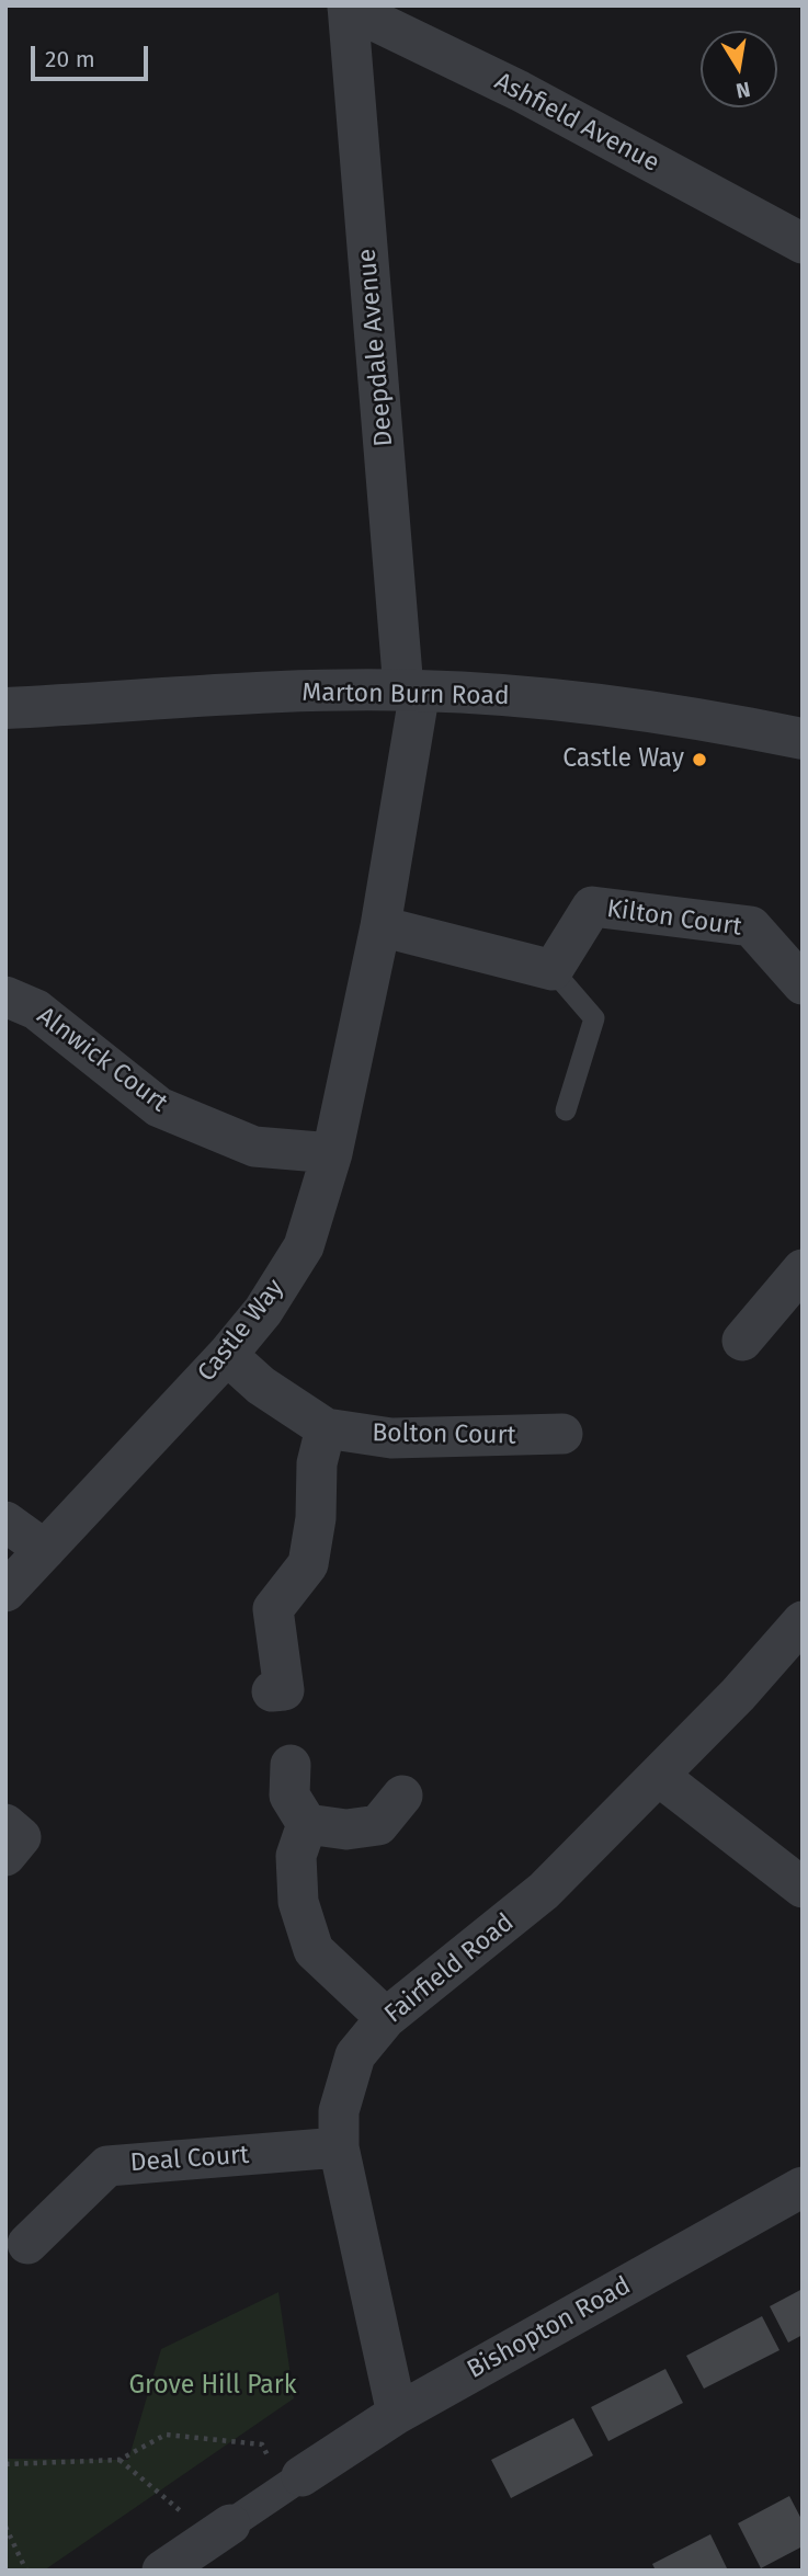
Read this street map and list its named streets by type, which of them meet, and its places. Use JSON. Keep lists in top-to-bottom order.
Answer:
{
  "streets": {
    "street": [
      "Ashfield Avenue",
      "Deepdale Avenue",
      "Marton Burn Road",
      "Kilton Court",
      "Alnwick Court",
      "Castle Way",
      "Bolton Court",
      "Fairfield Road",
      "Deal Court",
      "Bishopton Road"
    ]
  },
  "crossings": [
    ["Ashfield Avenue", "Deepdale Avenue"],
    ["Deepdale Avenue", "Marton Burn Road"],
    ["Deepdale Avenue", "Castle Way"],
    ["Marton Burn Road", "Castle Way"],
    ["Alnwick Court", "Castle Way"],
    ["Castle Way", "Bolton Court"],
    ["Fairfield Road", "Deal Court"],
    ["Fairfield Road", "Bishopton Road"]
  ],
  "parks": ["Grove Hill Park"],
  "places": ["Castle Way"],
  "scale_bar": "20 m",
  "north": "bottom"
}
